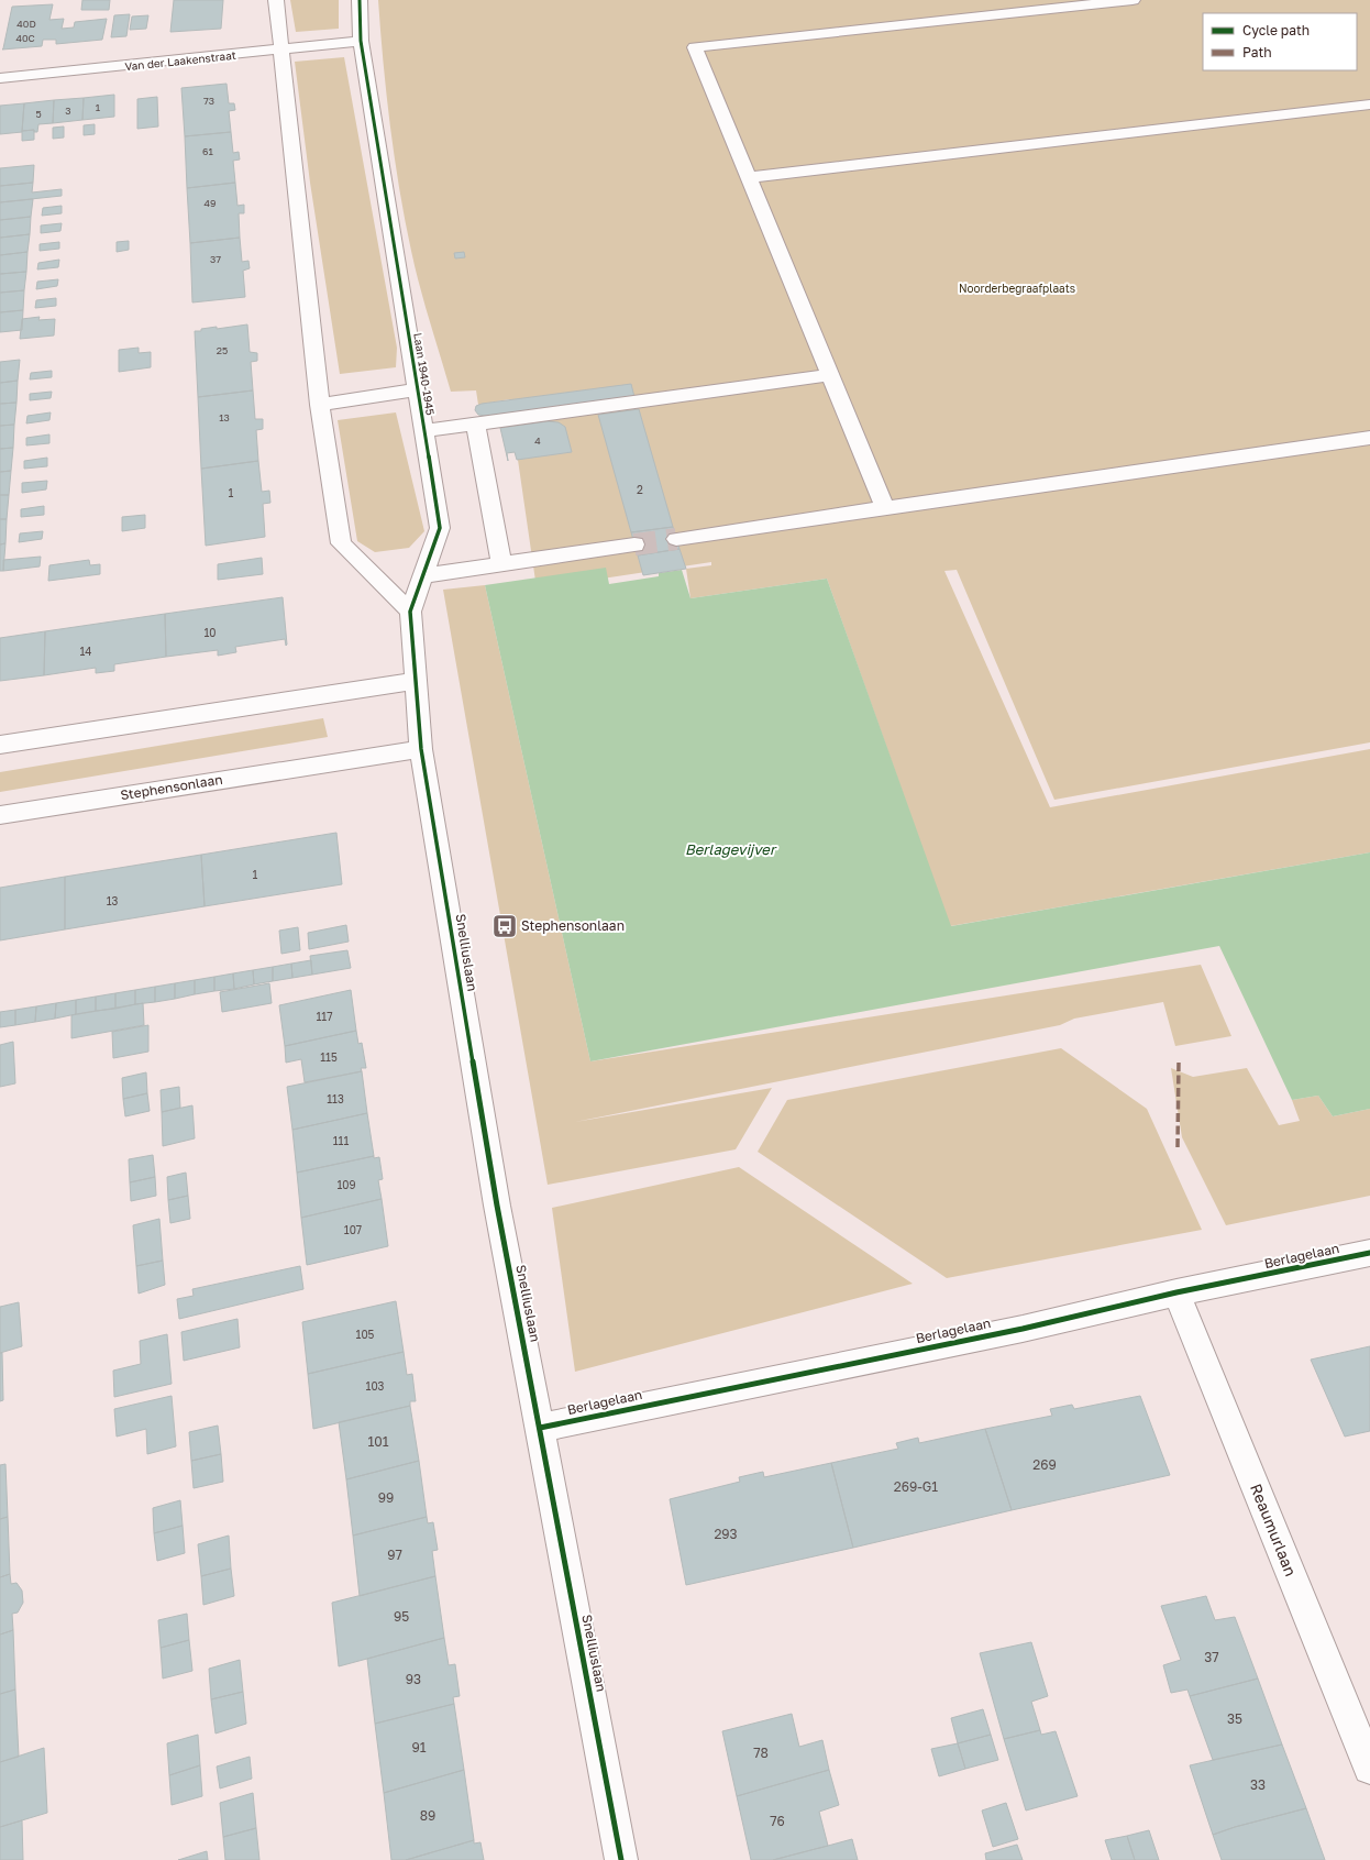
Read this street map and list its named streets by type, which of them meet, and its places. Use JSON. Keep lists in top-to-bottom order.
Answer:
{
  "streets": {
    "street": [
      "Van der Laakenstraat",
      "Laan 1940-1945",
      "Stephensonlaan",
      "Snelliuslaan",
      "Berlagelaan",
      "Reaumurlaan"
    ]
  },
  "crossings": [
    ["Van der Laakenstraat", "Laan 1940-1945"],
    ["Laan 1940-1945", "Stephensonlaan"],
    ["Laan 1940-1945", "Snelliuslaan"],
    ["Stephensonlaan", "Snelliuslaan"],
    ["Snelliuslaan", "Berlagelaan"],
    ["Berlagelaan", "Reaumurlaan"]
  ],
  "water": ["Berlagevijver"],
  "parks": ["Noorderbegraafplaats"],
  "places": {
    "bus stop": ["Stephensonlaan"]
  },
  "house_numbers": [
    "40D",
    "40C",
    "73",
    "1",
    "3",
    "5",
    "61",
    "49",
    "37",
    "25",
    "13",
    "4",
    "2",
    "1",
    "10",
    "14",
    "1",
    "13",
    "117",
    "115",
    "113",
    "111",
    "109",
    "107",
    "105",
    "103",
    "101",
    "269",
    "269-G1",
    "99",
    "293",
    "97",
    "95",
    "37",
    "93",
    "35",
    "91",
    "78",
    "33",
    "89",
    "76"
  ],
  "legend": ["Cycle path", "Path"]
}
